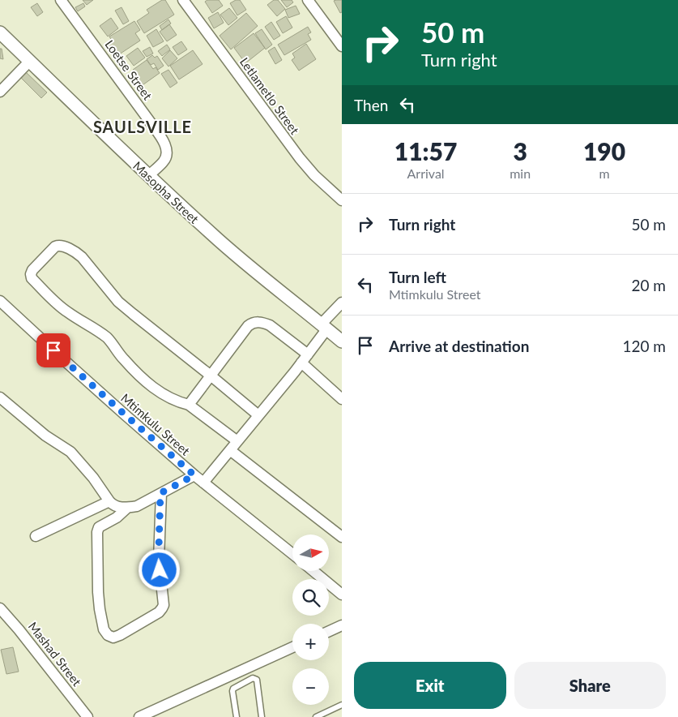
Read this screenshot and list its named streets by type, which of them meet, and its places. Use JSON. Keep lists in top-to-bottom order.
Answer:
{
  "streets": {
    "street": [
      "Loetse Street",
      "Letlametlo Street",
      "Masopha Street",
      "Mtimkulu Street",
      "Mashad Street"
    ]
  },
  "crossings": [
    ["Loetse Street", "Masopha Street"]
  ],
  "districts": ["SAULSVILLE"],
  "north": "right",
  "page": {
    "turn": ["50 m", "Turn right"],
    "then": "Then",
    "eta": [
      "11:57",
      "Arrival",
      "3",
      "min",
      "190",
      "m"
    ],
    "list": [
      {
        "name": "Turn right",
        "value": "50 m"
      },
      {
        "name": "Turn left",
        "note": "Mtimkulu Street",
        "value": "20 m"
      },
      {
        "name": "Arrive at destination",
        "value": "120 m"
      }
    ],
    "map_buttons": ["+", "−"],
    "buttons": ["Exit", "Share"]
  }
}
